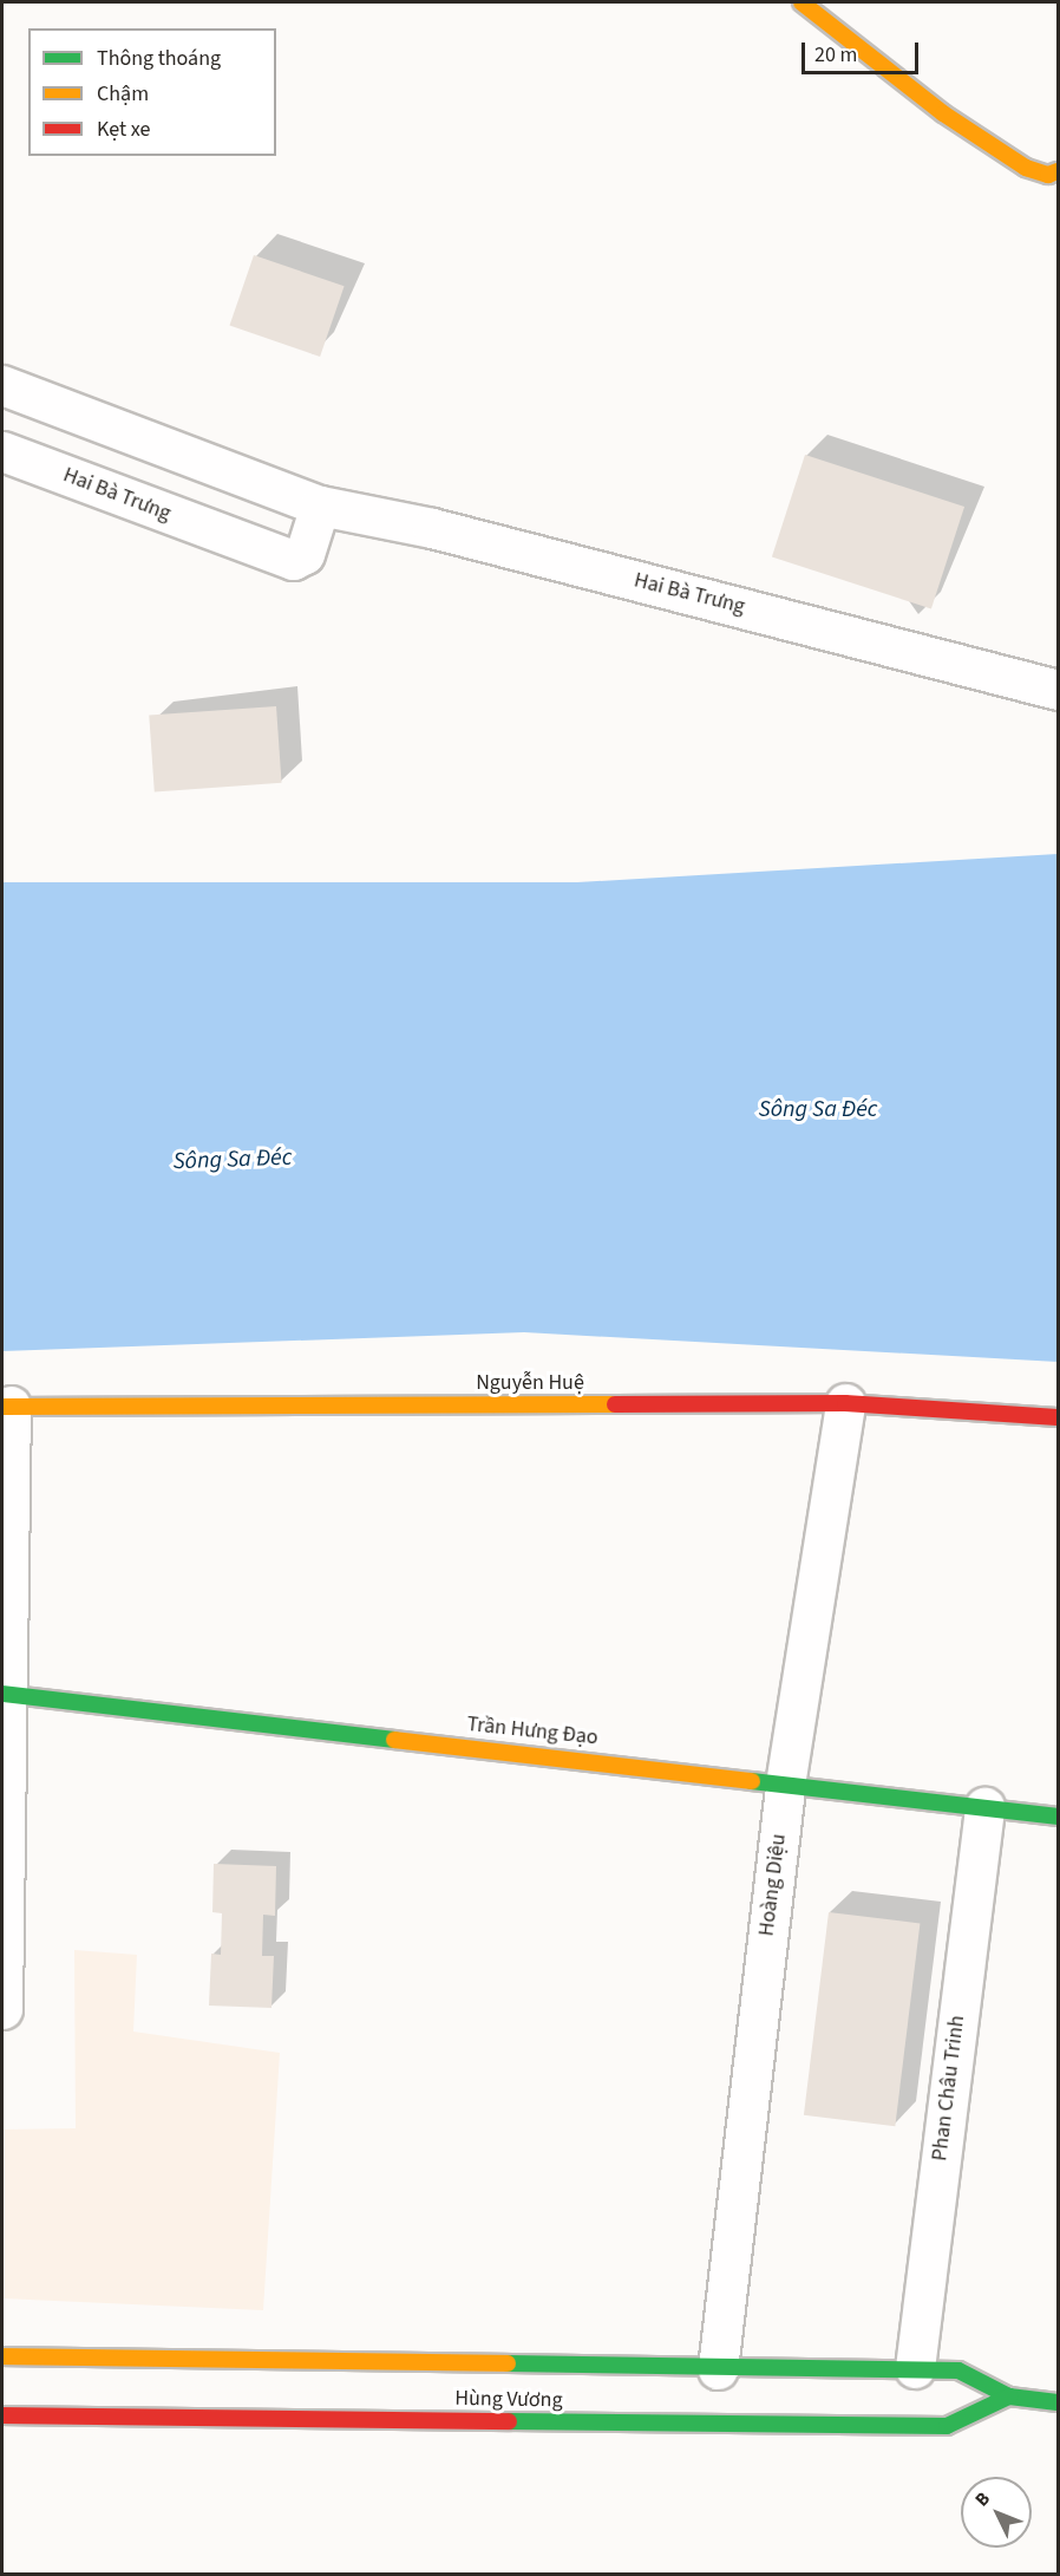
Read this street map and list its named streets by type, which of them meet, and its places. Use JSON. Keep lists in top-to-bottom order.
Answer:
{
  "streets": {
    "street": [
      "Hai Bà Trưng",
      "Nguyễn Huệ",
      "Trần Hưng Đạo",
      "Hoàng Diệu",
      "Phan Châu Trinh",
      "Hùng Vương"
    ]
  },
  "crossings": [
    ["Nguyễn Huệ", "Hoàng Diệu"],
    ["Trần Hưng Đạo", "Hoàng Diệu"],
    ["Trần Hưng Đạo", "Phan Châu Trinh"],
    ["Hoàng Diệu", "Hùng Vương"],
    ["Phan Châu Trinh", "Hùng Vương"]
  ],
  "water": ["Sông Sa Đéc"],
  "legend": ["Thông thoáng", "Chậm", "Kẹt xe"],
  "scale_bar": "20 m",
  "north": "top left"
}
